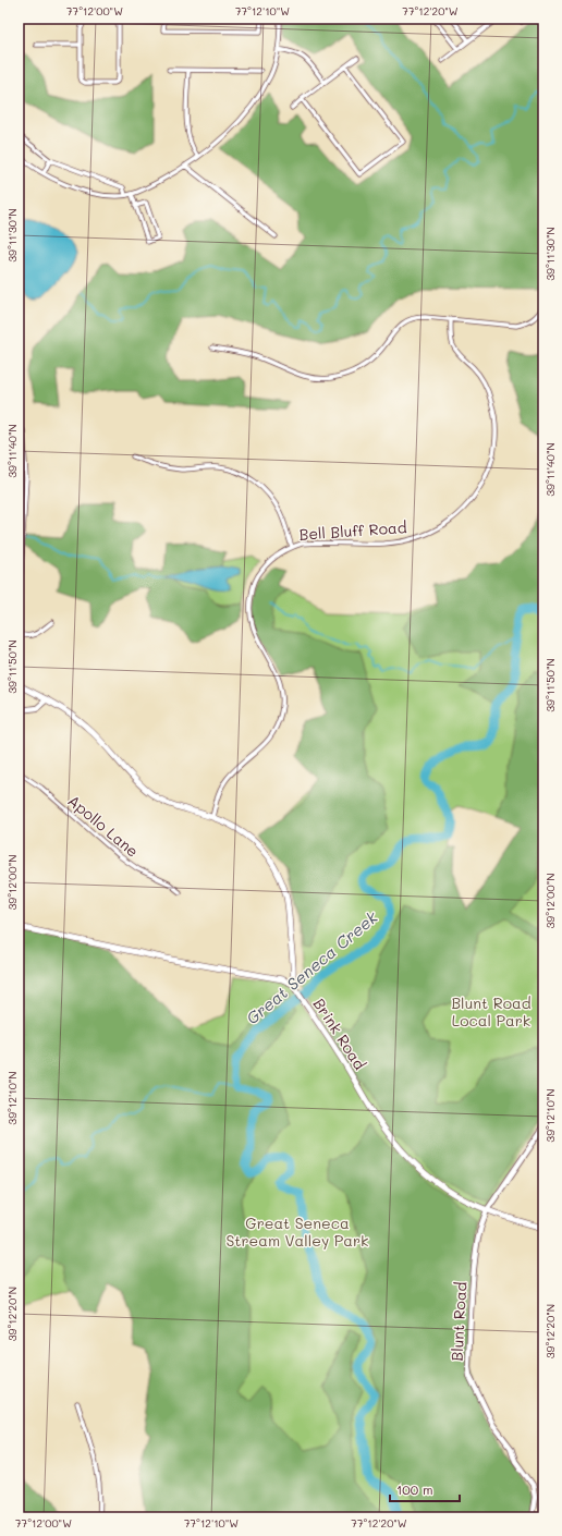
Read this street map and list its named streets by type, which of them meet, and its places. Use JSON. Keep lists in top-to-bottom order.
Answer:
{
  "streets": {
    "main road": ["Brink Road"],
    "street": ["Bell Bluff Road", "Apollo Lane", "Blunt Road"]
  },
  "crossings": [
    ["Brink Road", "Blunt Road"]
  ],
  "water": ["Great Seneca Creek"],
  "parks": ["Blunt Road Local Park", "Great Seneca Stream Valley Park"],
  "scale_bar": "100 m",
  "coordinates": [
    "77°12'00\"W",
    "77°12'10\"W",
    "77°12'20\"W",
    "39°11'30\"N",
    "39°11'40\"N",
    "39°11'50\"N",
    "39°12'00\"N",
    "39°12'10\"N",
    "39°12'20\"N"
  ]
}
